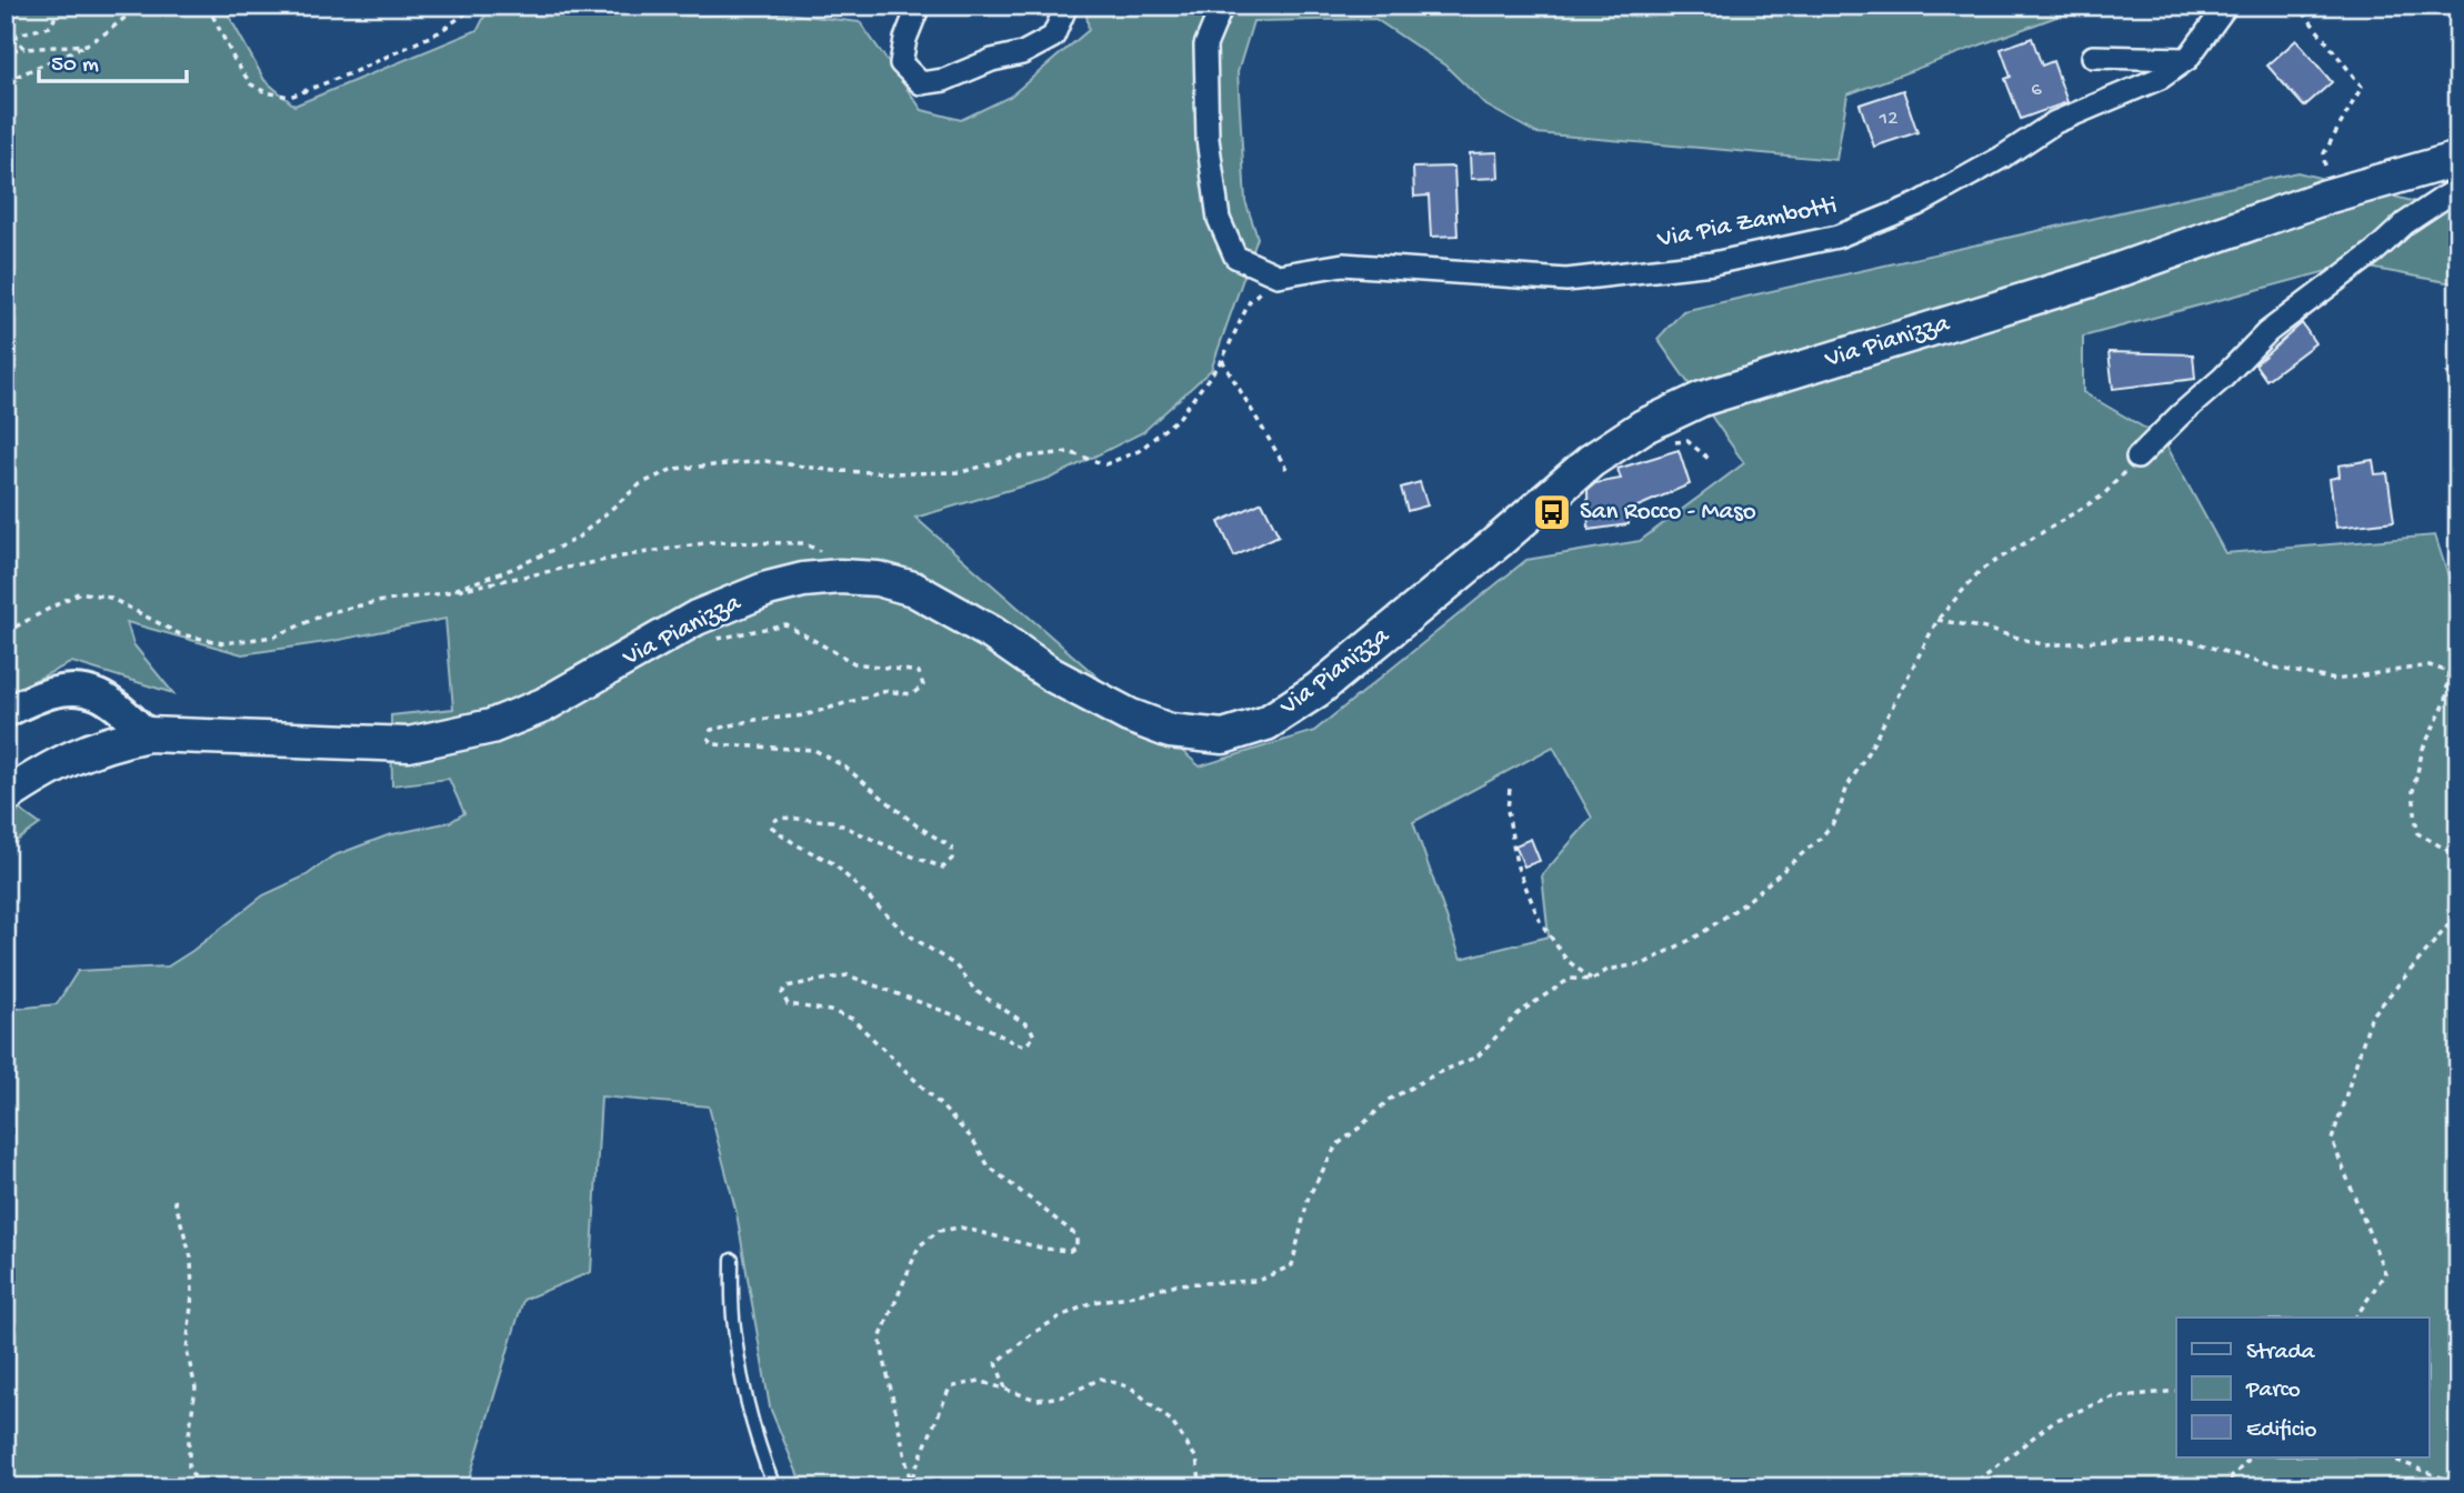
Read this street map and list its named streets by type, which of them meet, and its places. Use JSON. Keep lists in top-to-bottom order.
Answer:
{
  "streets": {
    "main road": ["Via Pianizza"],
    "street": ["Via Pia Zambotti"]
  },
  "places": {
    "bus stop": ["San Rocco - Maso"]
  },
  "house_numbers": ["6", "12"],
  "legend": ["Strada", "Parco", "Edificio"],
  "scale_bar": "50 m"
}
